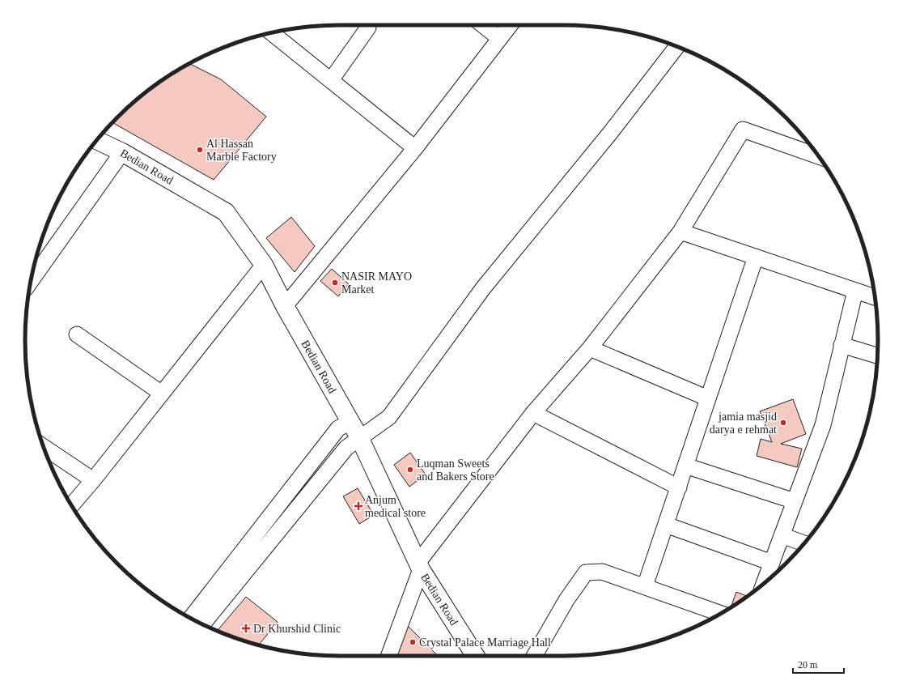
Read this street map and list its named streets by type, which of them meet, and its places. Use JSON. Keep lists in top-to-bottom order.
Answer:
{
  "streets": {
    "main road": ["Bedian Road"]
  },
  "places": {
    "other": [
      "Al Hassan Marble Factory",
      "NASIR MAYO Market",
      "jamia masjid darya e rehmat",
      "Luqman Sweets and Bakers Store",
      "Crystal Palace Marriage Hall"
    ],
    "health": ["Anjum medical store", "Dr Khurshid Clinic"]
  },
  "scale_bar": "20 m"
}
